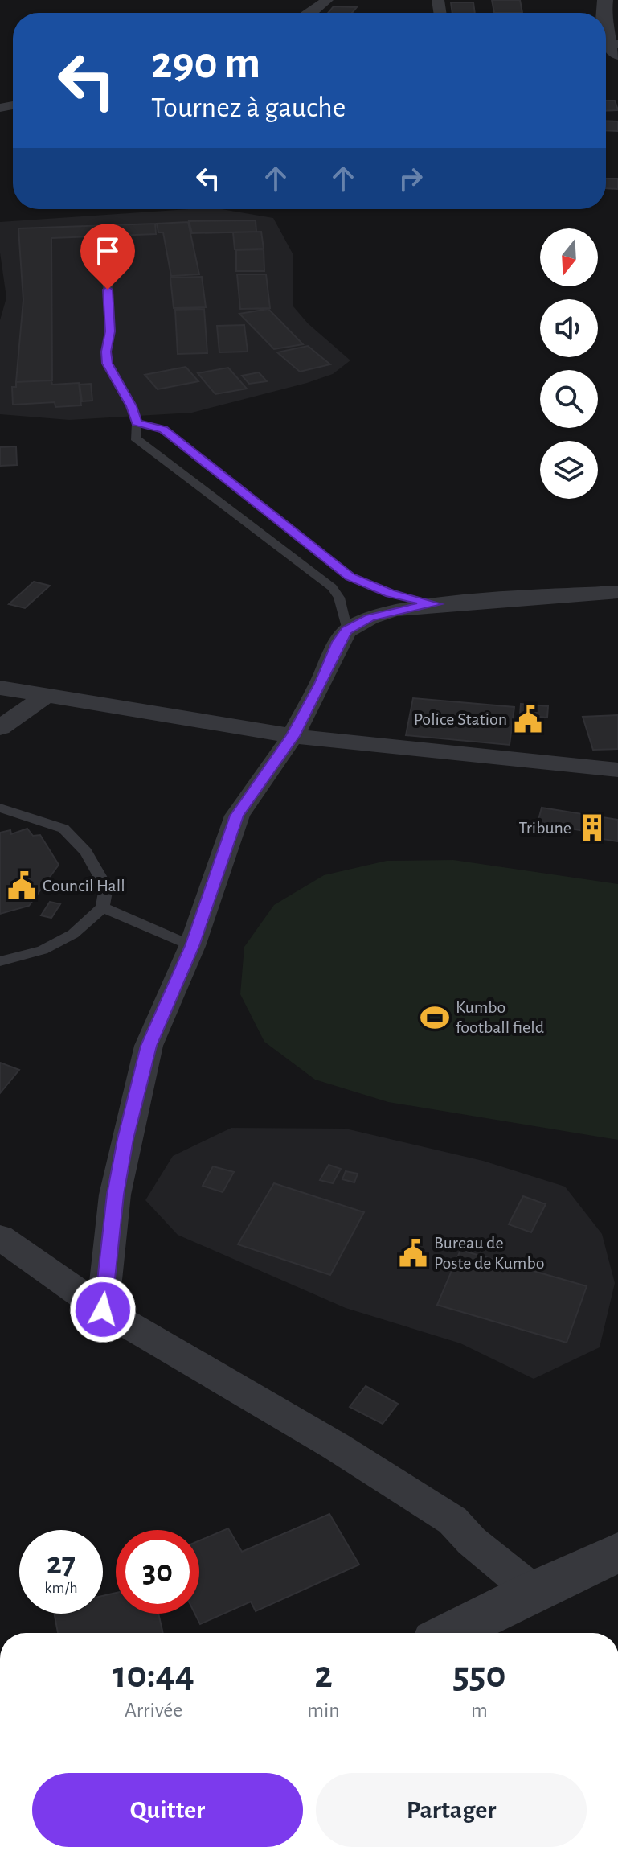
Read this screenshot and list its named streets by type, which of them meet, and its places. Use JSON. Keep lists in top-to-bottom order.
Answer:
{
  "places": {
    "public building": ["Police Station", "Council Hall", "Bureau de Poste de Kumbo"],
    "building": ["Tribune"],
    "sports": ["Kumbo football field"]
  },
  "north": "bottom",
  "page": {
    "turn": ["290 m", "Tournez à gauche"],
    "speed": "27 km/h",
    "limit": "30",
    "eta": [
      "10:44",
      "Arrivée",
      "2",
      "min",
      "550",
      "m"
    ],
    "buttons": ["Quitter", "Partager"]
  }
}
